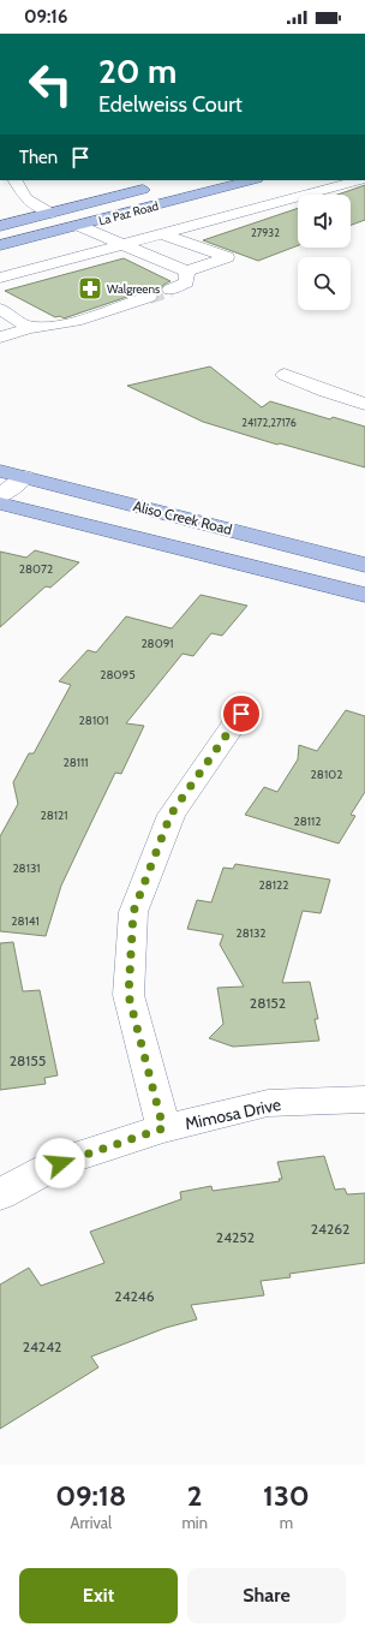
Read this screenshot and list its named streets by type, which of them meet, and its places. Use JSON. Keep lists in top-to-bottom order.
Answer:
{
  "streets": {
    "main road": ["La Paz Road", "Aliso Creek Road"],
    "street": ["Mimosa Drive"]
  },
  "places": {
    "pharmacy": ["Walgreens"]
  },
  "house_numbers": [
    "27932",
    "24172,27176",
    "28072",
    "28091",
    "28095",
    "28101",
    "28111",
    "28102",
    "28121",
    "28112",
    "28131",
    "28122",
    "28141",
    "28132",
    "28152",
    "28155",
    "24262",
    "24252",
    "24246",
    "24242"
  ],
  "page": {
    "status": "09:16",
    "turn": ["20 m", "Edelweiss Court"],
    "then": "Then",
    "eta": [
      "09:18",
      "Arrival",
      "2",
      "min",
      "130",
      "m"
    ],
    "buttons": ["Exit", "Share"]
  }
}
